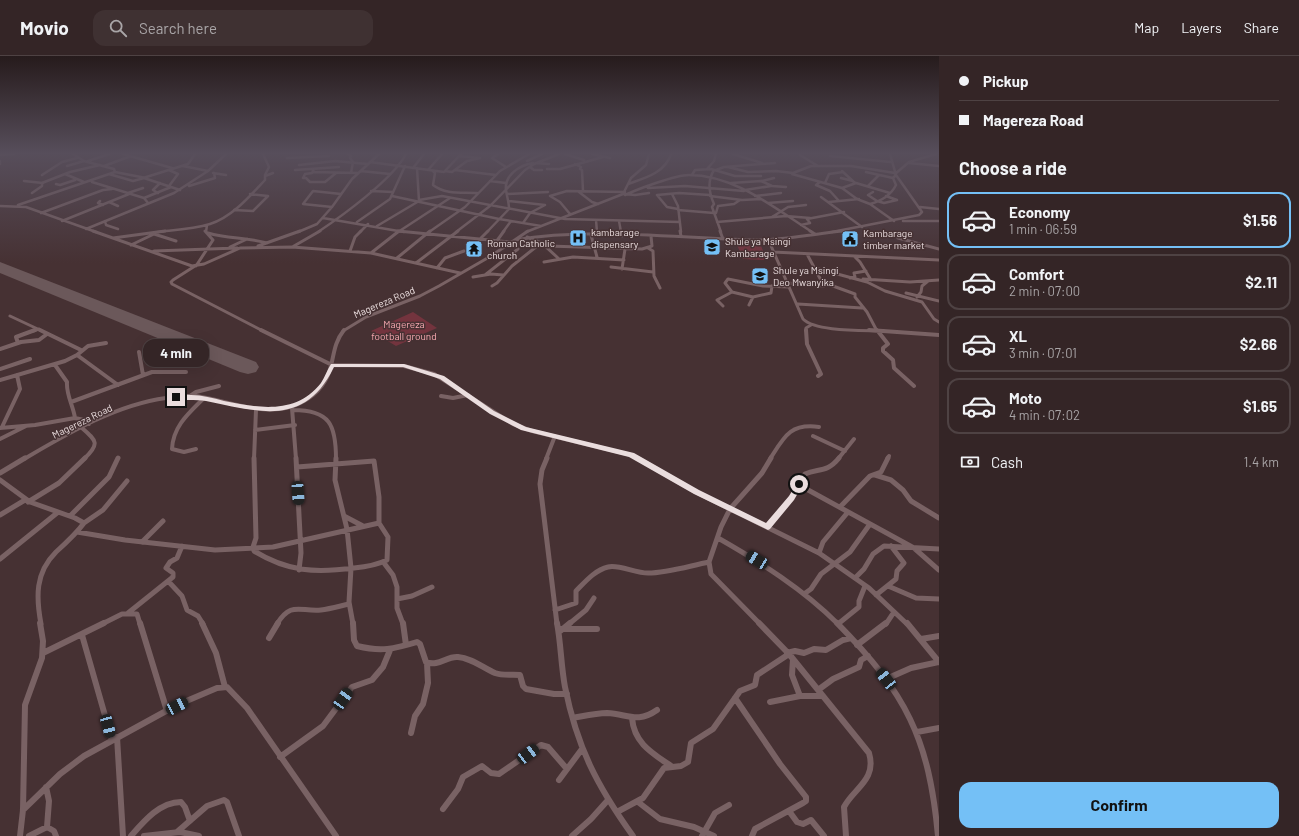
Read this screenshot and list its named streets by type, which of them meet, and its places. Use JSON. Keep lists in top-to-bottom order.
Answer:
{
  "streets": {
    "street": ["Magereza Road"]
  },
  "parks": ["Magereza football ground"],
  "places": {
    "hospital": ["kambarage dispensary"],
    "public building": ["Kambarage timber market"],
    "school or university": ["Shule ya Msingi Kambarage", "Shule ya Msingi Deo Mwanyika"],
    "temple": ["Roman Catholic church"]
  },
  "page": {
    "header": "Movio",
    "search": "Search here",
    "nav": ["Map", "Layers", "Share"],
    "banner": ["Pickup", "Magereza Road"],
    "heading": "Choose a ride",
    "list": [
      {
        "name": "Economy",
        "note": "1 min · 06:59",
        "value": "$1.56"
      },
      {
        "name": "Comfort",
        "note": "2 min · 07:00",
        "value": "$2.11"
      },
      {
        "name": "XL",
        "note": "3 min · 07:01",
        "value": "$2.66"
      },
      {
        "name": "Moto",
        "note": "4 min · 07:02",
        "value": "$1.65"
      }
    ],
    "bubble": "4 min",
    "pay": ["Cash", "1.4 km"],
    "buttons": "Confirm"
  }
}
